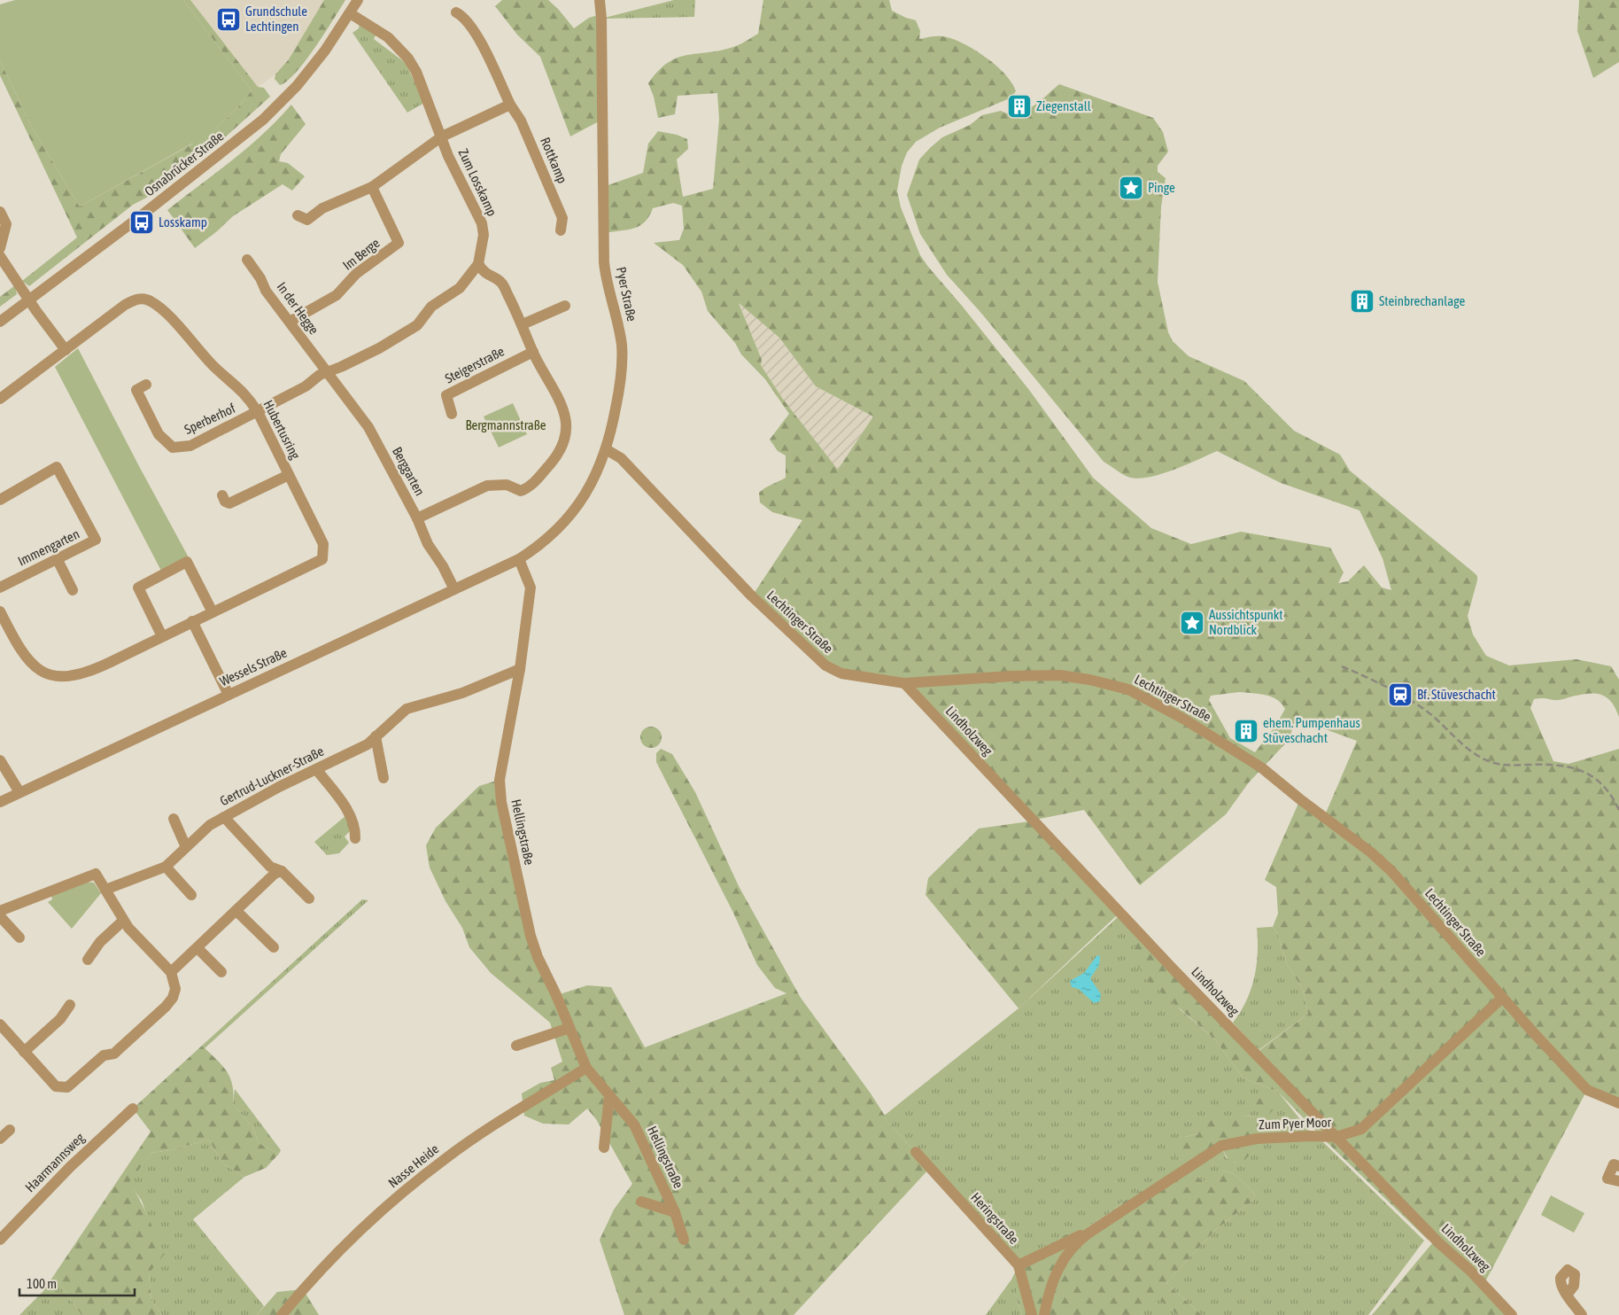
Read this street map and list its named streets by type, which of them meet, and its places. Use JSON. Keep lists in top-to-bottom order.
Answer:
{
  "streets": {
    "street": [
      "Rottkamp",
      "Osnabrücker Straße",
      "Zum Losskamp",
      "Im Berge",
      "Pyer Straße",
      "In der Hegge",
      "Steigerstraße",
      "Sperberhof",
      "Hubertusring",
      "Berggarten",
      "Immengarten",
      "Lechtinger Straße",
      "Wessels Straße",
      "Lindholzweg",
      "Gertrud-Luckner-Straße",
      "Hellingstraße",
      "Zum Pyer Moor",
      "Haarmannsweg",
      "Nasse Heide",
      "Heringstraße"
    ]
  },
  "crossings": [
    ["Osnabrücker Straße", "Zum Losskamp"],
    ["Zum Losskamp", "In der Hegge"],
    ["Zum Losskamp", "Sperberhof"],
    ["Zum Losskamp", "Hubertusring"],
    ["Zum Losskamp", "Berggarten"],
    ["Im Berge", "In der Hegge"],
    ["Pyer Straße", "Lechtinger Straße"],
    ["Pyer Straße", "Wessels Straße"],
    ["Pyer Straße", "Hellingstraße"],
    ["In der Hegge", "Berggarten"],
    ["Sperberhof", "Hubertusring"],
    ["Berggarten", "Wessels Straße"],
    ["Lechtinger Straße", "Lindholzweg"],
    ["Lechtinger Straße", "Zum Pyer Moor"],
    ["Wessels Straße", "Hellingstraße"],
    ["Lindholzweg", "Zum Pyer Moor"],
    ["Gertrud-Luckner-Straße", "Hellingstraße"],
    ["Hellingstraße", "Nasse Heide"],
    ["Zum Pyer Moor", "Heringstraße"]
  ],
  "parks": ["Bergmannstraße"],
  "places": {
    "bus stop": ["Grundschule Lechtingen", "Losskamp"],
    "building": ["Ziegenstall", "Steinbrechanlage", "ehem. Pumpenhaus Stüveschacht"],
    "place": ["Pinge", "Aussichtspunkt Nordblick"],
    "station": ["Bf. Stüveschacht"]
  },
  "scale_bar": "100 m"
}
